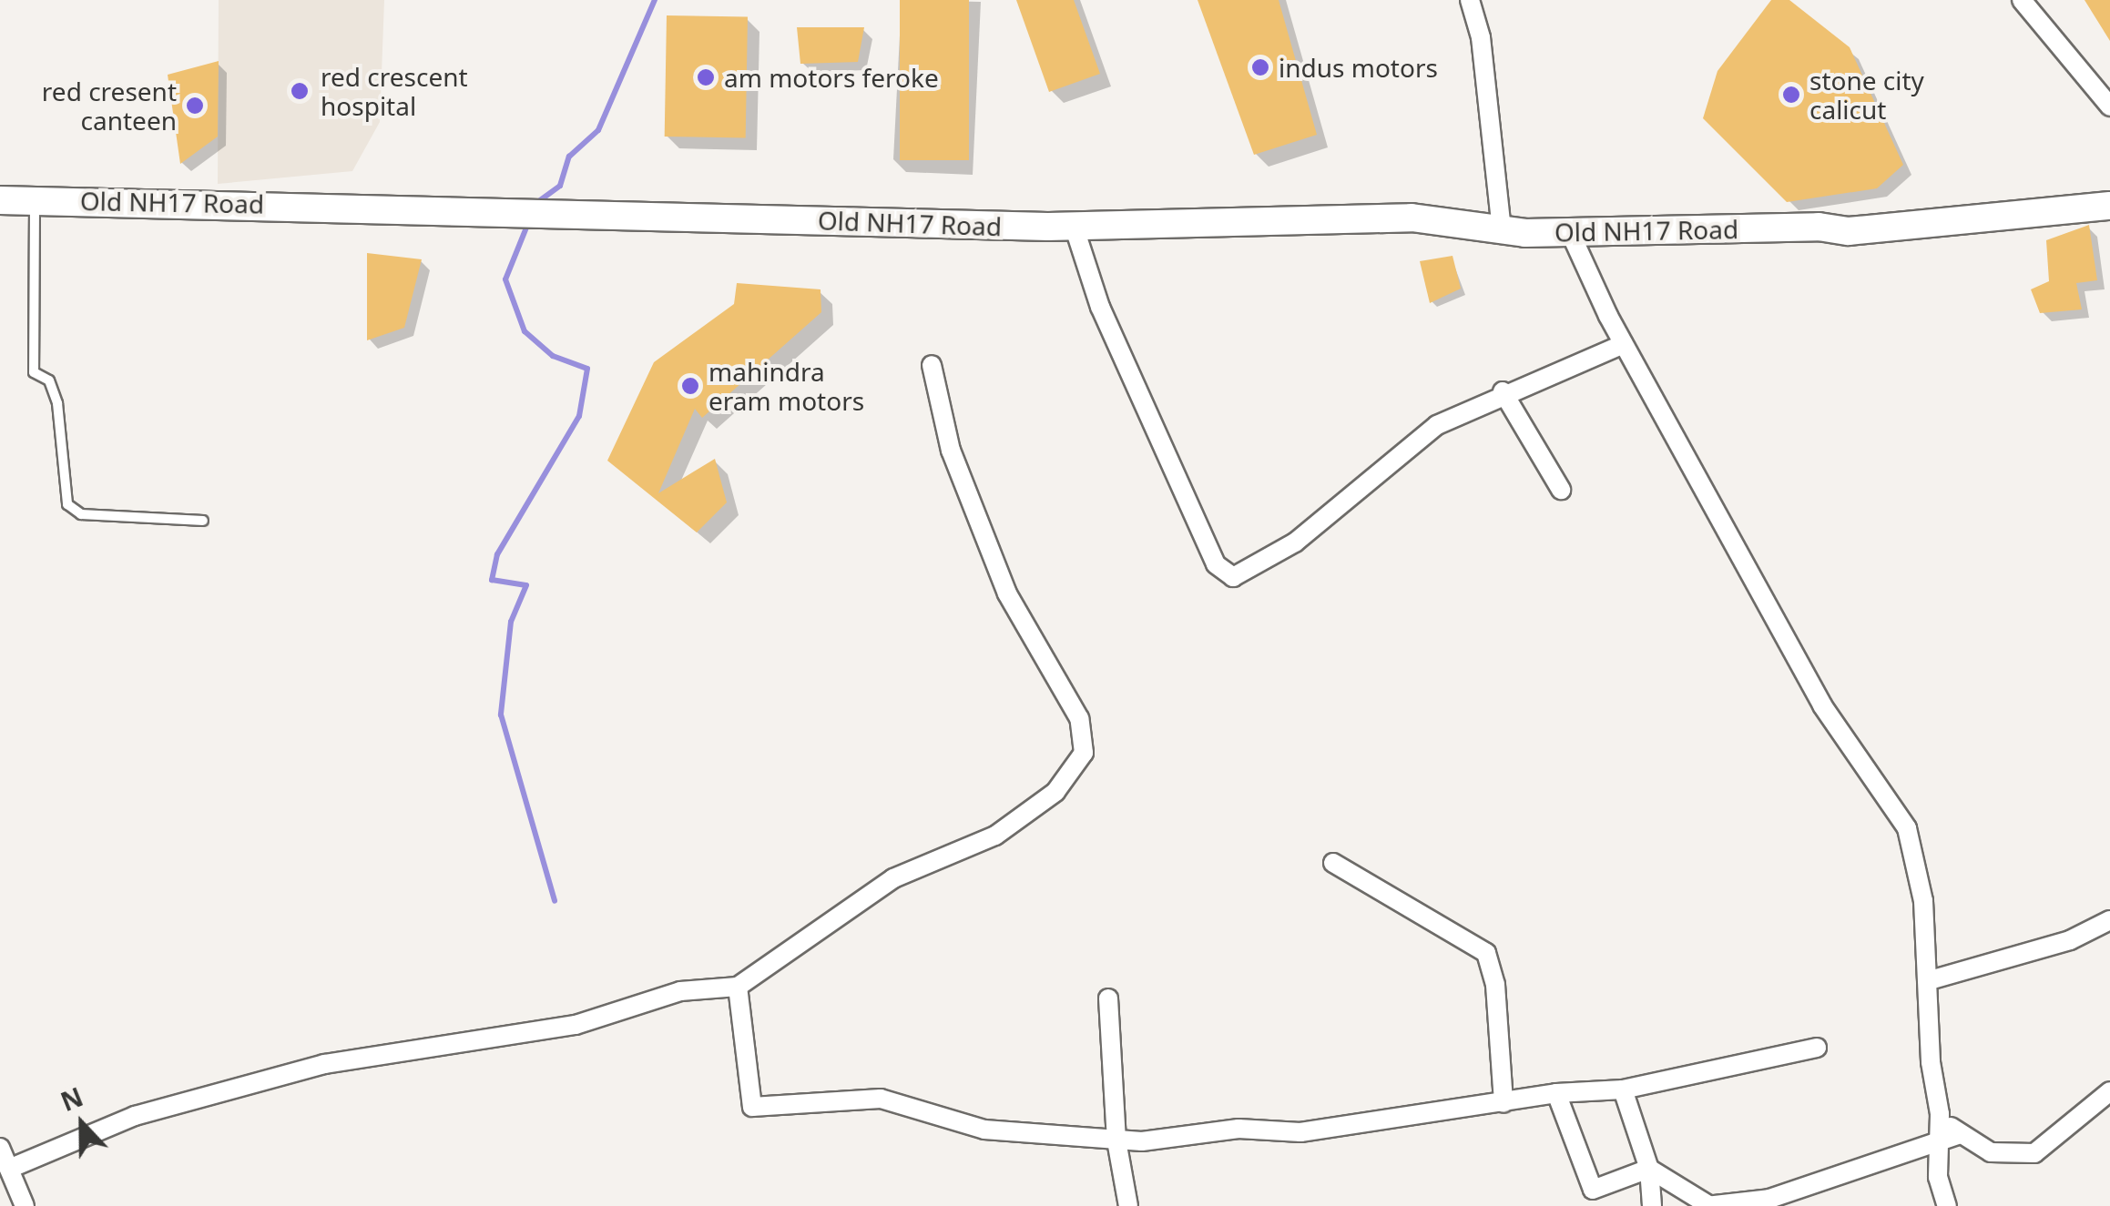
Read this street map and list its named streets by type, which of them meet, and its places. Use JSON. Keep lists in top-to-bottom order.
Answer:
{
  "streets": {
    "main road": ["Old NH17 Road"]
  },
  "places": [
    "indus motors",
    "am motors feroke",
    "red crescent hospital",
    "stone city calicut",
    "red cresent canteen",
    "mahindra eram motors"
  ],
  "north": "top"
}
